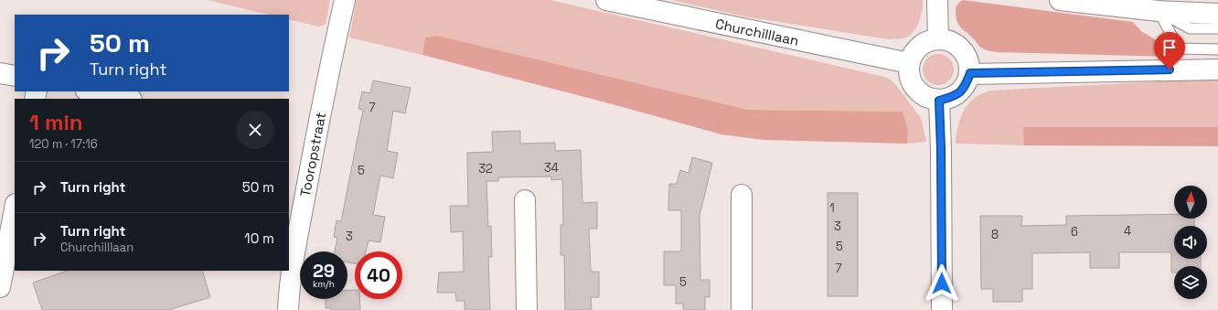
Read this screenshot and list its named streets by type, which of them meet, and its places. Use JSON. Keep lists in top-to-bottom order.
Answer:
{
  "streets": {
    "street": ["Churchilllaan", "Tooropstraat"]
  },
  "house_numbers": [
    "7",
    "34",
    "32",
    "5",
    "1",
    "3",
    "4",
    "6",
    "8",
    "3",
    "5",
    "7",
    "5"
  ],
  "north": "top",
  "page": {
    "turn": ["50 m", "Turn right"],
    "heading": ["1 min", "120 m · 17:16"],
    "list": [
      {
        "name": "Turn right",
        "value": "50 m"
      },
      {
        "name": "Turn right",
        "note": "Churchilllaan",
        "value": "10 m"
      }
    ],
    "speed": "29 km/h",
    "limit": "40"
  }
}
